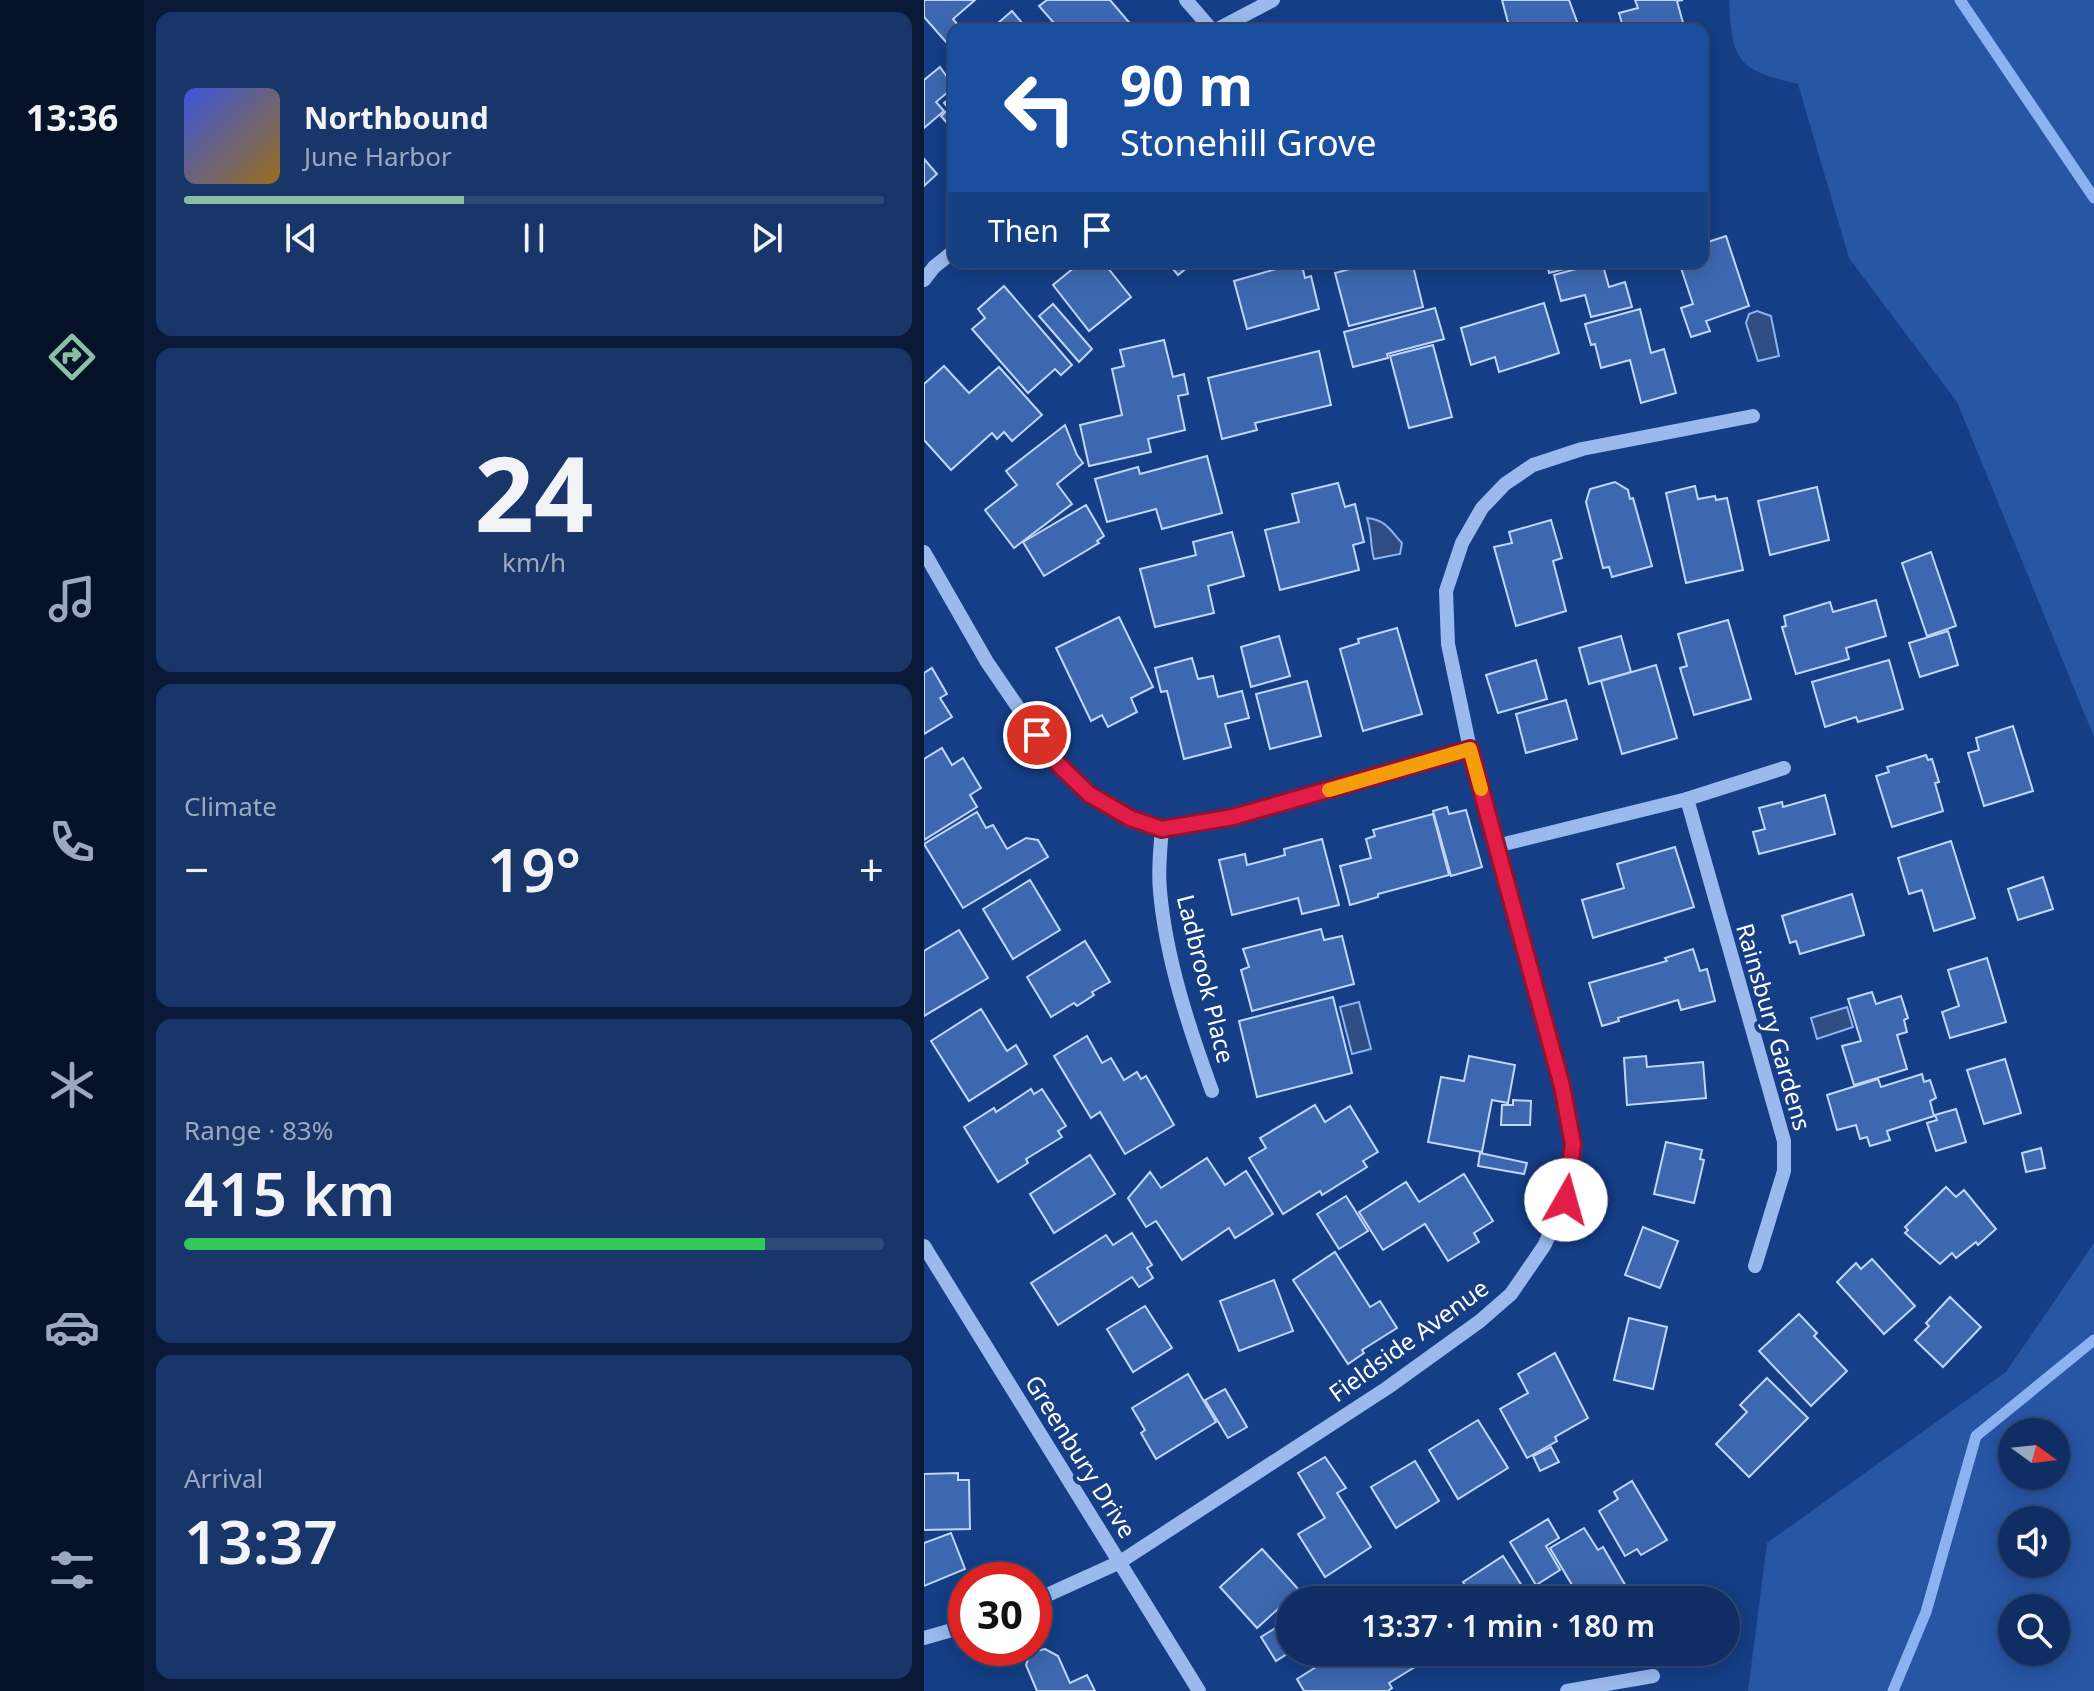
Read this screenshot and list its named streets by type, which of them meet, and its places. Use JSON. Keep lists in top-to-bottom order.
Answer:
{
  "streets": {
    "street": [
      "Ladbrook Place",
      "Rainsbury Gardens",
      "Fieldside Avenue",
      "Greenbury Drive"
    ]
  },
  "crossings": [
    ["Fieldside Avenue", "Greenbury Drive"]
  ],
  "north": "right",
  "page": {
    "tabs": "13:36",
    "turn": ["90 m", "Stonehill Grove"],
    "song": ["Northbound", "June Harbor"],
    "then": "Then",
    "tile": [
      ["24", "km/h"],
      "Climate",
      ["Range · 83%", "415 km"],
      ["Arrival", "13:37"]
    ],
    "heat": ["−", "19°", "+"],
    "limit": "30",
    "trip": "13:37 · 1 min · 180 m"
  }
}
